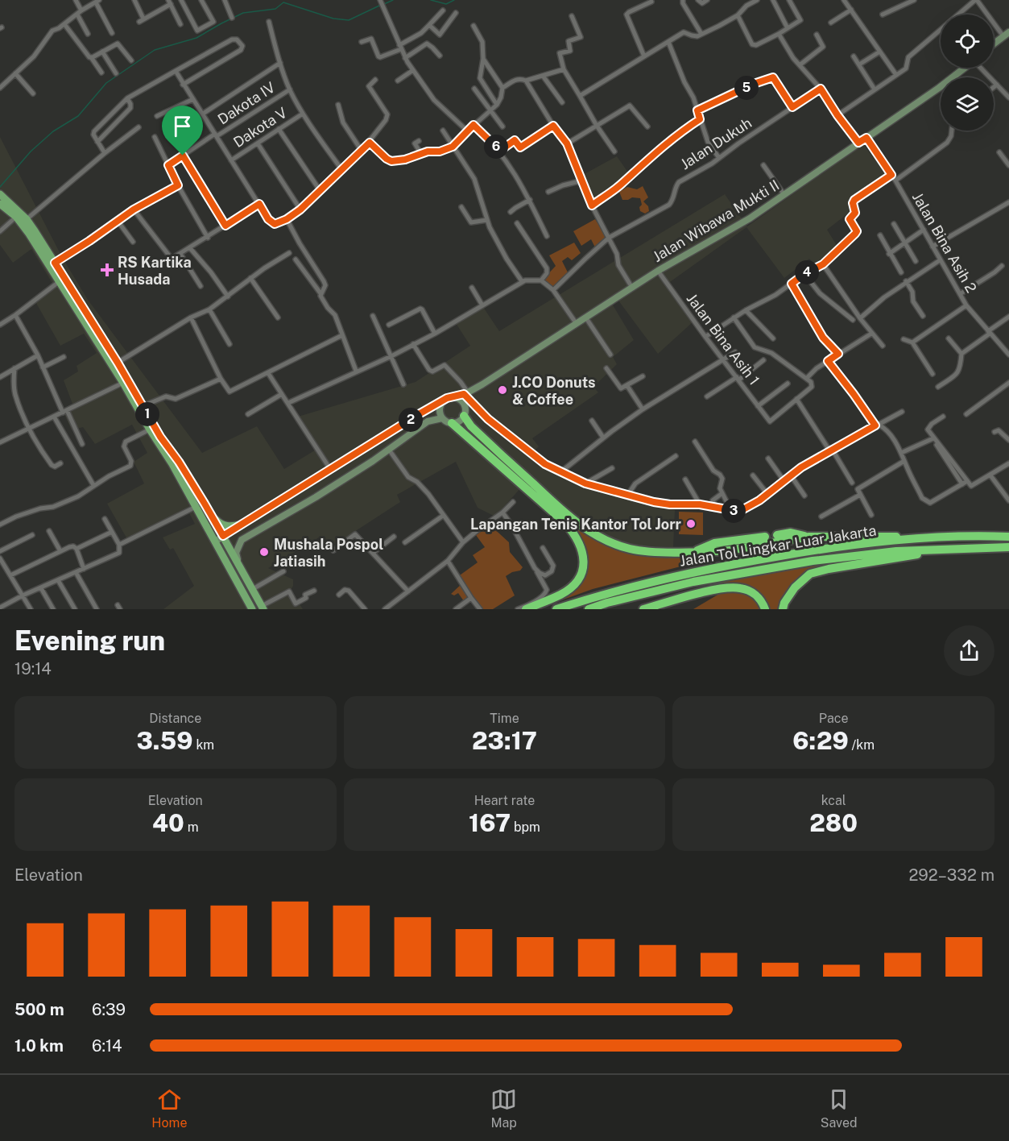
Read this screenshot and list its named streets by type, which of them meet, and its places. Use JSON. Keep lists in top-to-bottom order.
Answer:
{
  "streets": {
    "highway": ["Jalan Tol Lingkar Luar Jakarta"],
    "main road": ["Jalan Wibawa Mukti II"],
    "street": [
      "Dakota IV",
      "Dakota V",
      "Jalan Dukuh",
      "Jalan Bina Asih 2",
      "Jalan Bina Asih 1"
    ]
  },
  "crossings": [
    ["Jalan Wibawa Mukti II", "Jalan Bina Asih 2"],
    ["Jalan Wibawa Mukti II", "Jalan Bina Asih 1"]
  ],
  "places": {
    "health": ["RS Kartika Husada"],
    "other": ["J.CO Donuts & Coffee", "Lapangan Tenis Kantor Tol Jorr", "Mushala Pospol Jatiasih"]
  },
  "page": {
    "pins": [
      "5",
      "6",
      "4",
      "1",
      "2",
      "3"
    ],
    "heading": ["Evening run", "19:14"],
    "stats": [
      ["Distance", "3.59 km"],
      ["Time", "23:17"],
      ["Pace", "6:29 /km"],
      ["Elevation", "40 m"],
      ["Heart rate", "167 bpm"],
      ["kcal", "280"]
    ],
    "chart": ["Elevation", "292–332 m"],
    "list": [
      {
        "name": "500 m",
        "note": "6:39"
      },
      {
        "name": "1.0 km",
        "note": "6:14"
      }
    ],
    "tabs": ["Home", "Map", "Saved"]
  }
}
